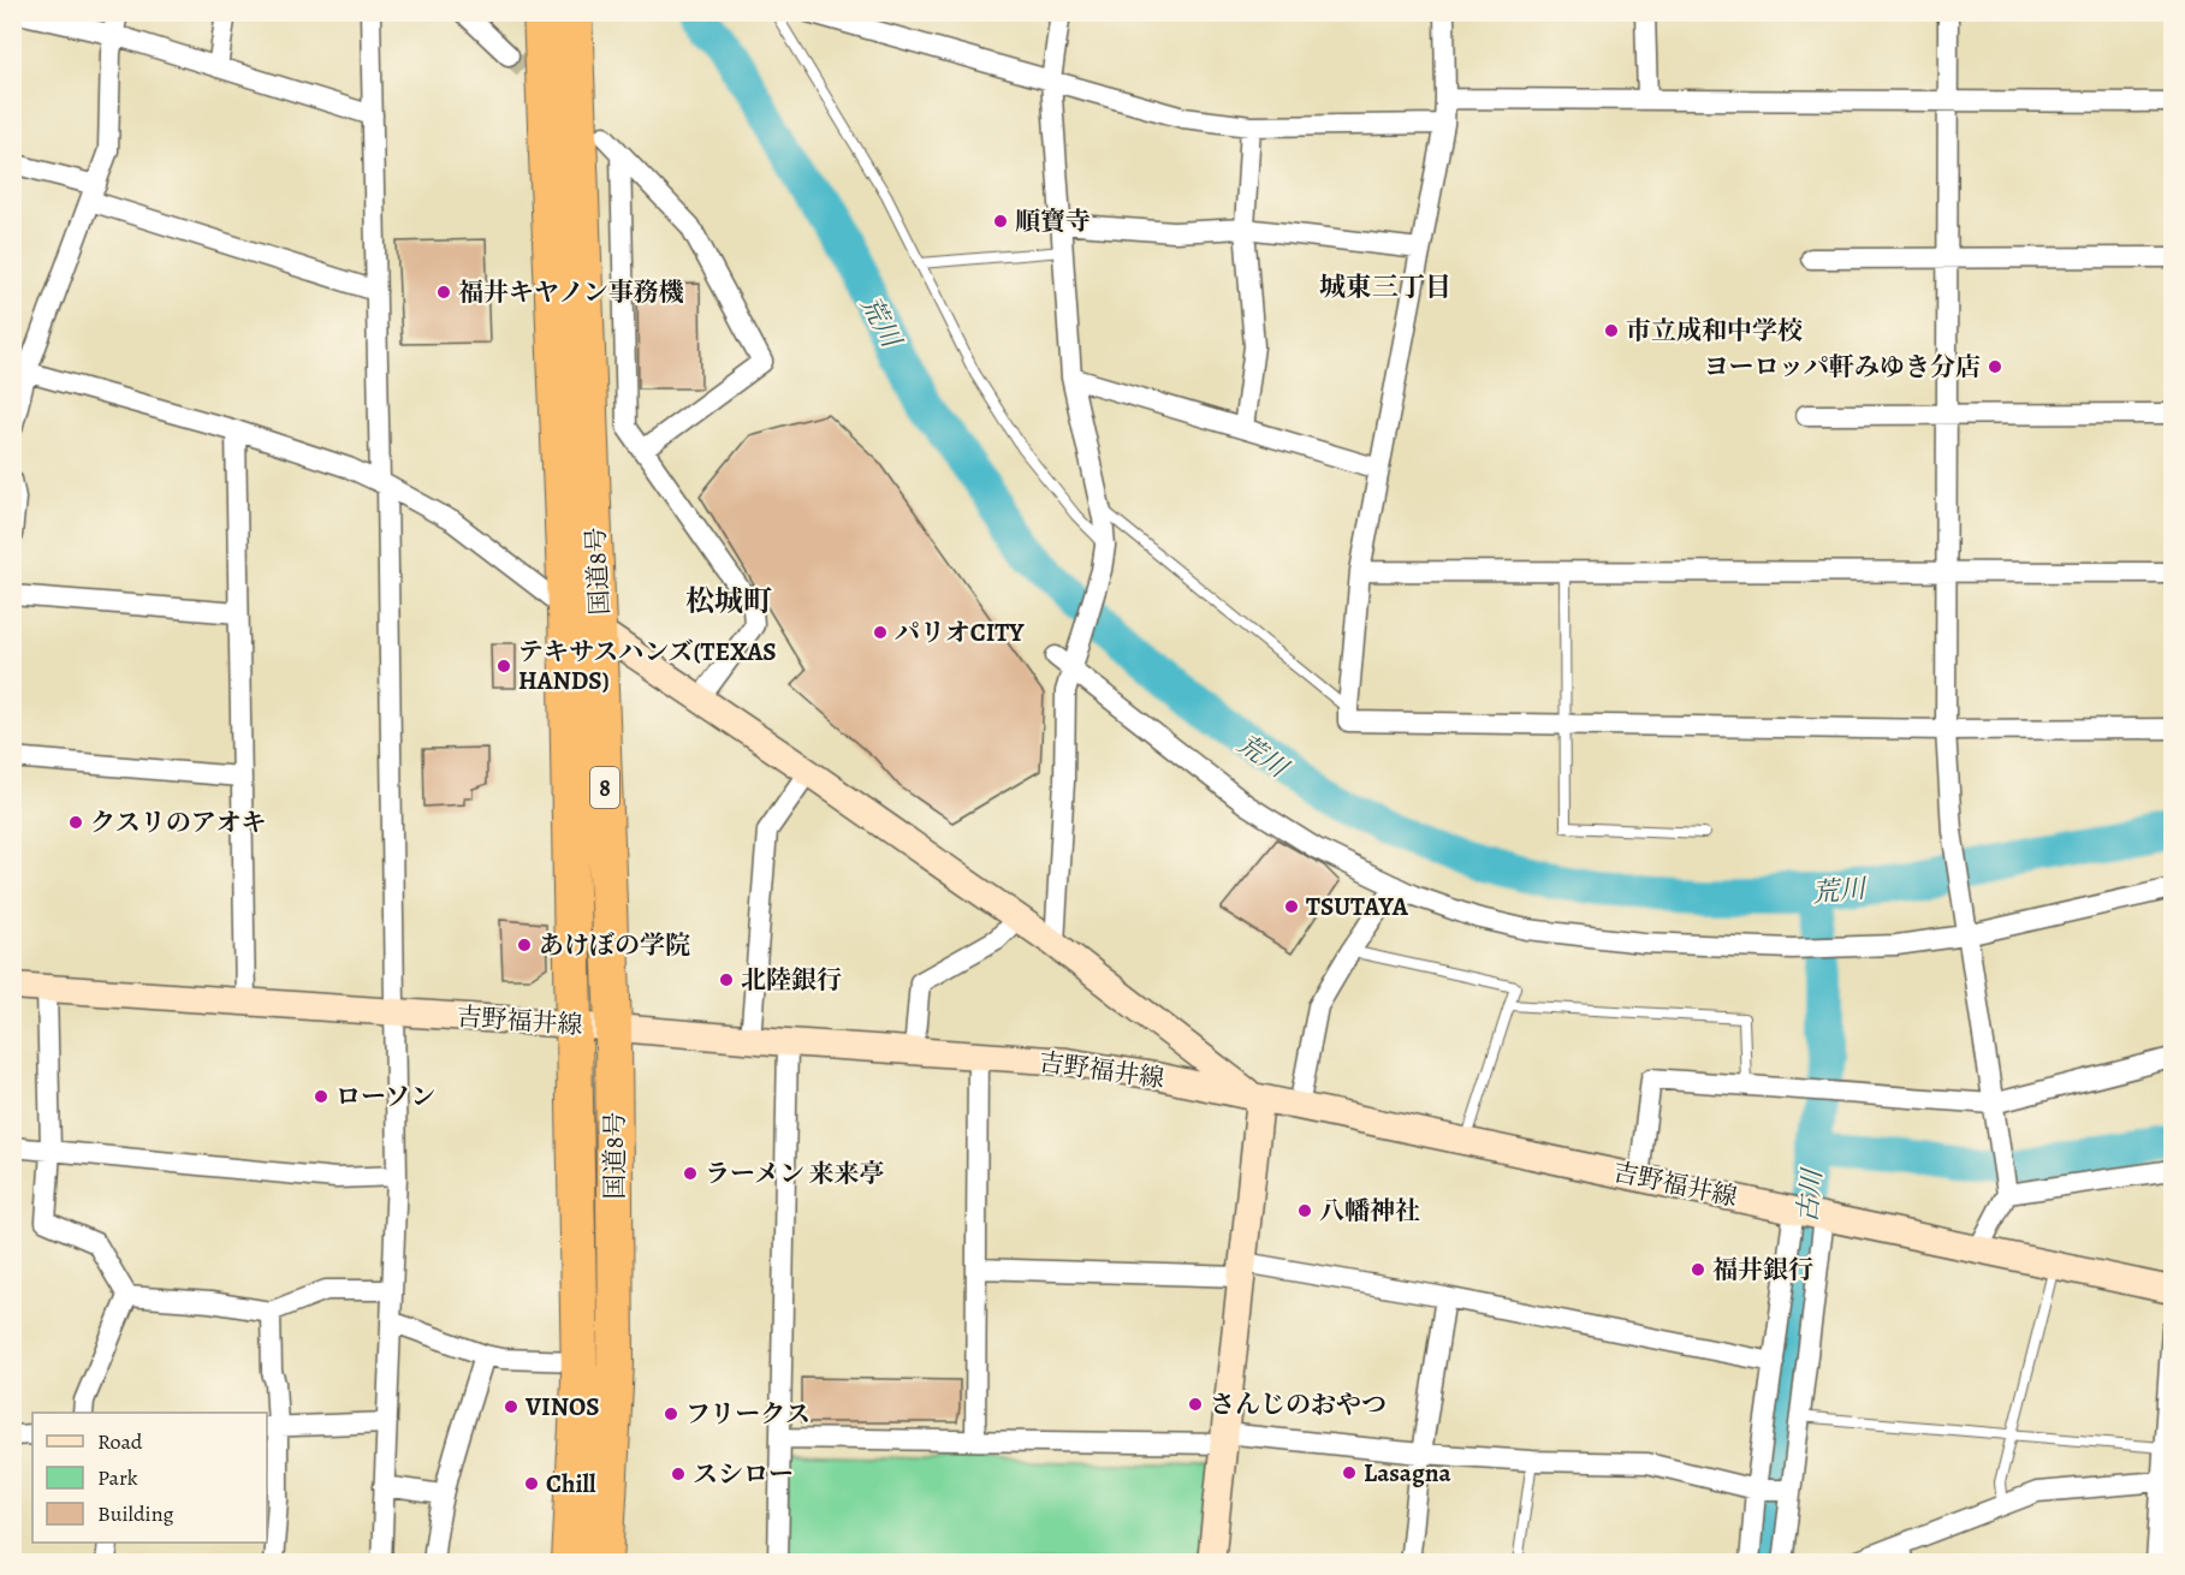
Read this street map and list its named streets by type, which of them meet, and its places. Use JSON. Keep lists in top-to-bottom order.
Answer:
{
  "streets": {
    "highway": ["国道8号", "8"],
    "main road": ["吉野福井線"]
  },
  "crossings": [
    ["国道8号", "吉野福井線"]
  ],
  "districts": ["城東三丁目", "松城町"],
  "water": ["荒川", "古川"],
  "places": [
    "順寶寺",
    "福井キヤノン事務機",
    "市立成和中学校",
    "ヨーロッパ軒みゆき分店",
    "パリオCITY",
    "テキサスハンズ(TEXAS HANDS)",
    "クスリのアオキ",
    "TSUTAYA",
    "あけぼの学院",
    "北陸銀行",
    "ローソン",
    "ラーメン 来来亭",
    "八幡神社",
    "福井銀行",
    "さんじのおやつ",
    "VINOS",
    "フリークス",
    "Lasagna",
    "スシロー",
    "Chill"
  ],
  "legend": ["Road", "Park", "Building"]
}
